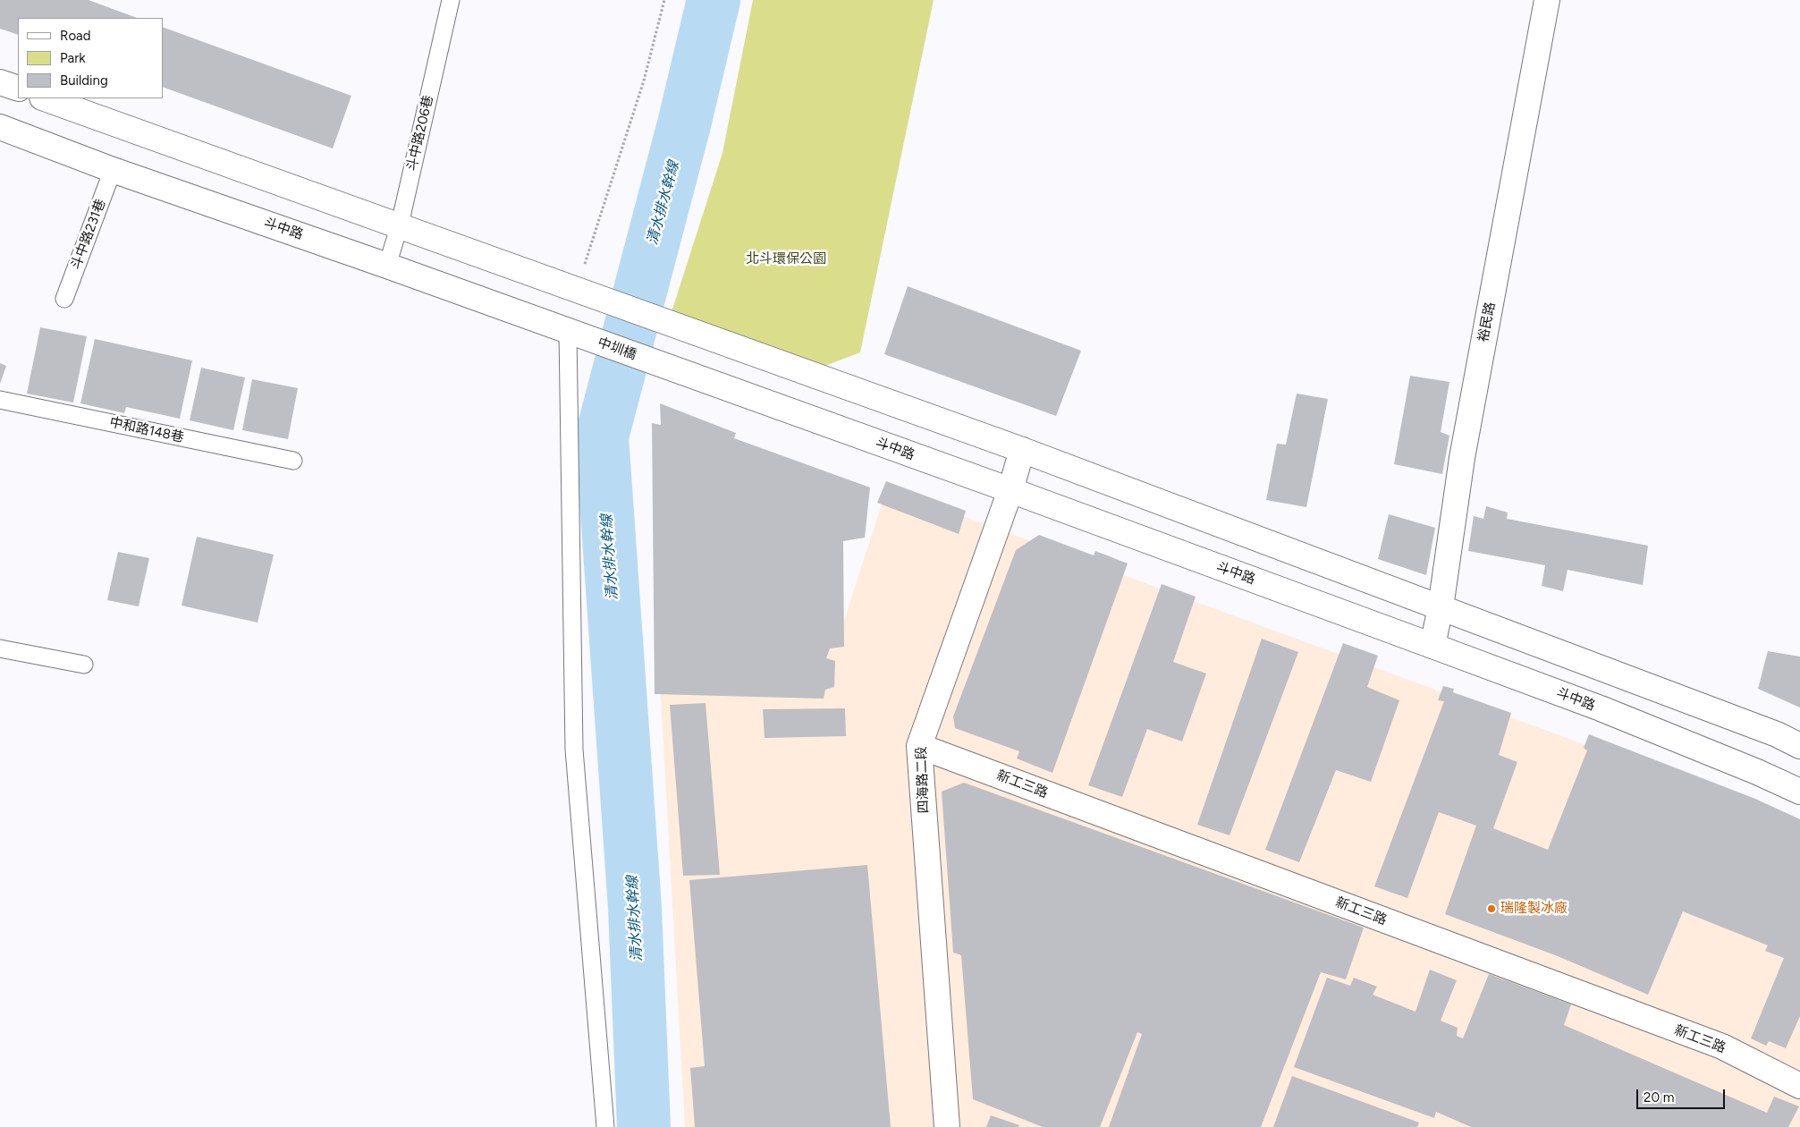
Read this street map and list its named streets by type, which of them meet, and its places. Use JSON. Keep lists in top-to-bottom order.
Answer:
{
  "streets": {
    "main road": [
      "斗中路",
      "裕民路",
      "中圳橋",
      "四海路二段",
      "新工三路"
    ],
    "lane": ["斗中路206巷", "斗中路231巷", "中和路148巷"]
  },
  "crossings": [
    ["斗中路206巷", "斗中路"],
    ["斗中路", "斗中路231巷"],
    ["斗中路", "裕民路"],
    ["斗中路", "中圳橋"],
    ["斗中路", "四海路二段"],
    ["四海路二段", "新工三路"]
  ],
  "water": ["清水排水幹線"],
  "parks": ["北斗環保公園"],
  "places": ["瑞隆製冰廠"],
  "legend": ["Road", "Park", "Building"],
  "scale_bar": "20 m"
}
